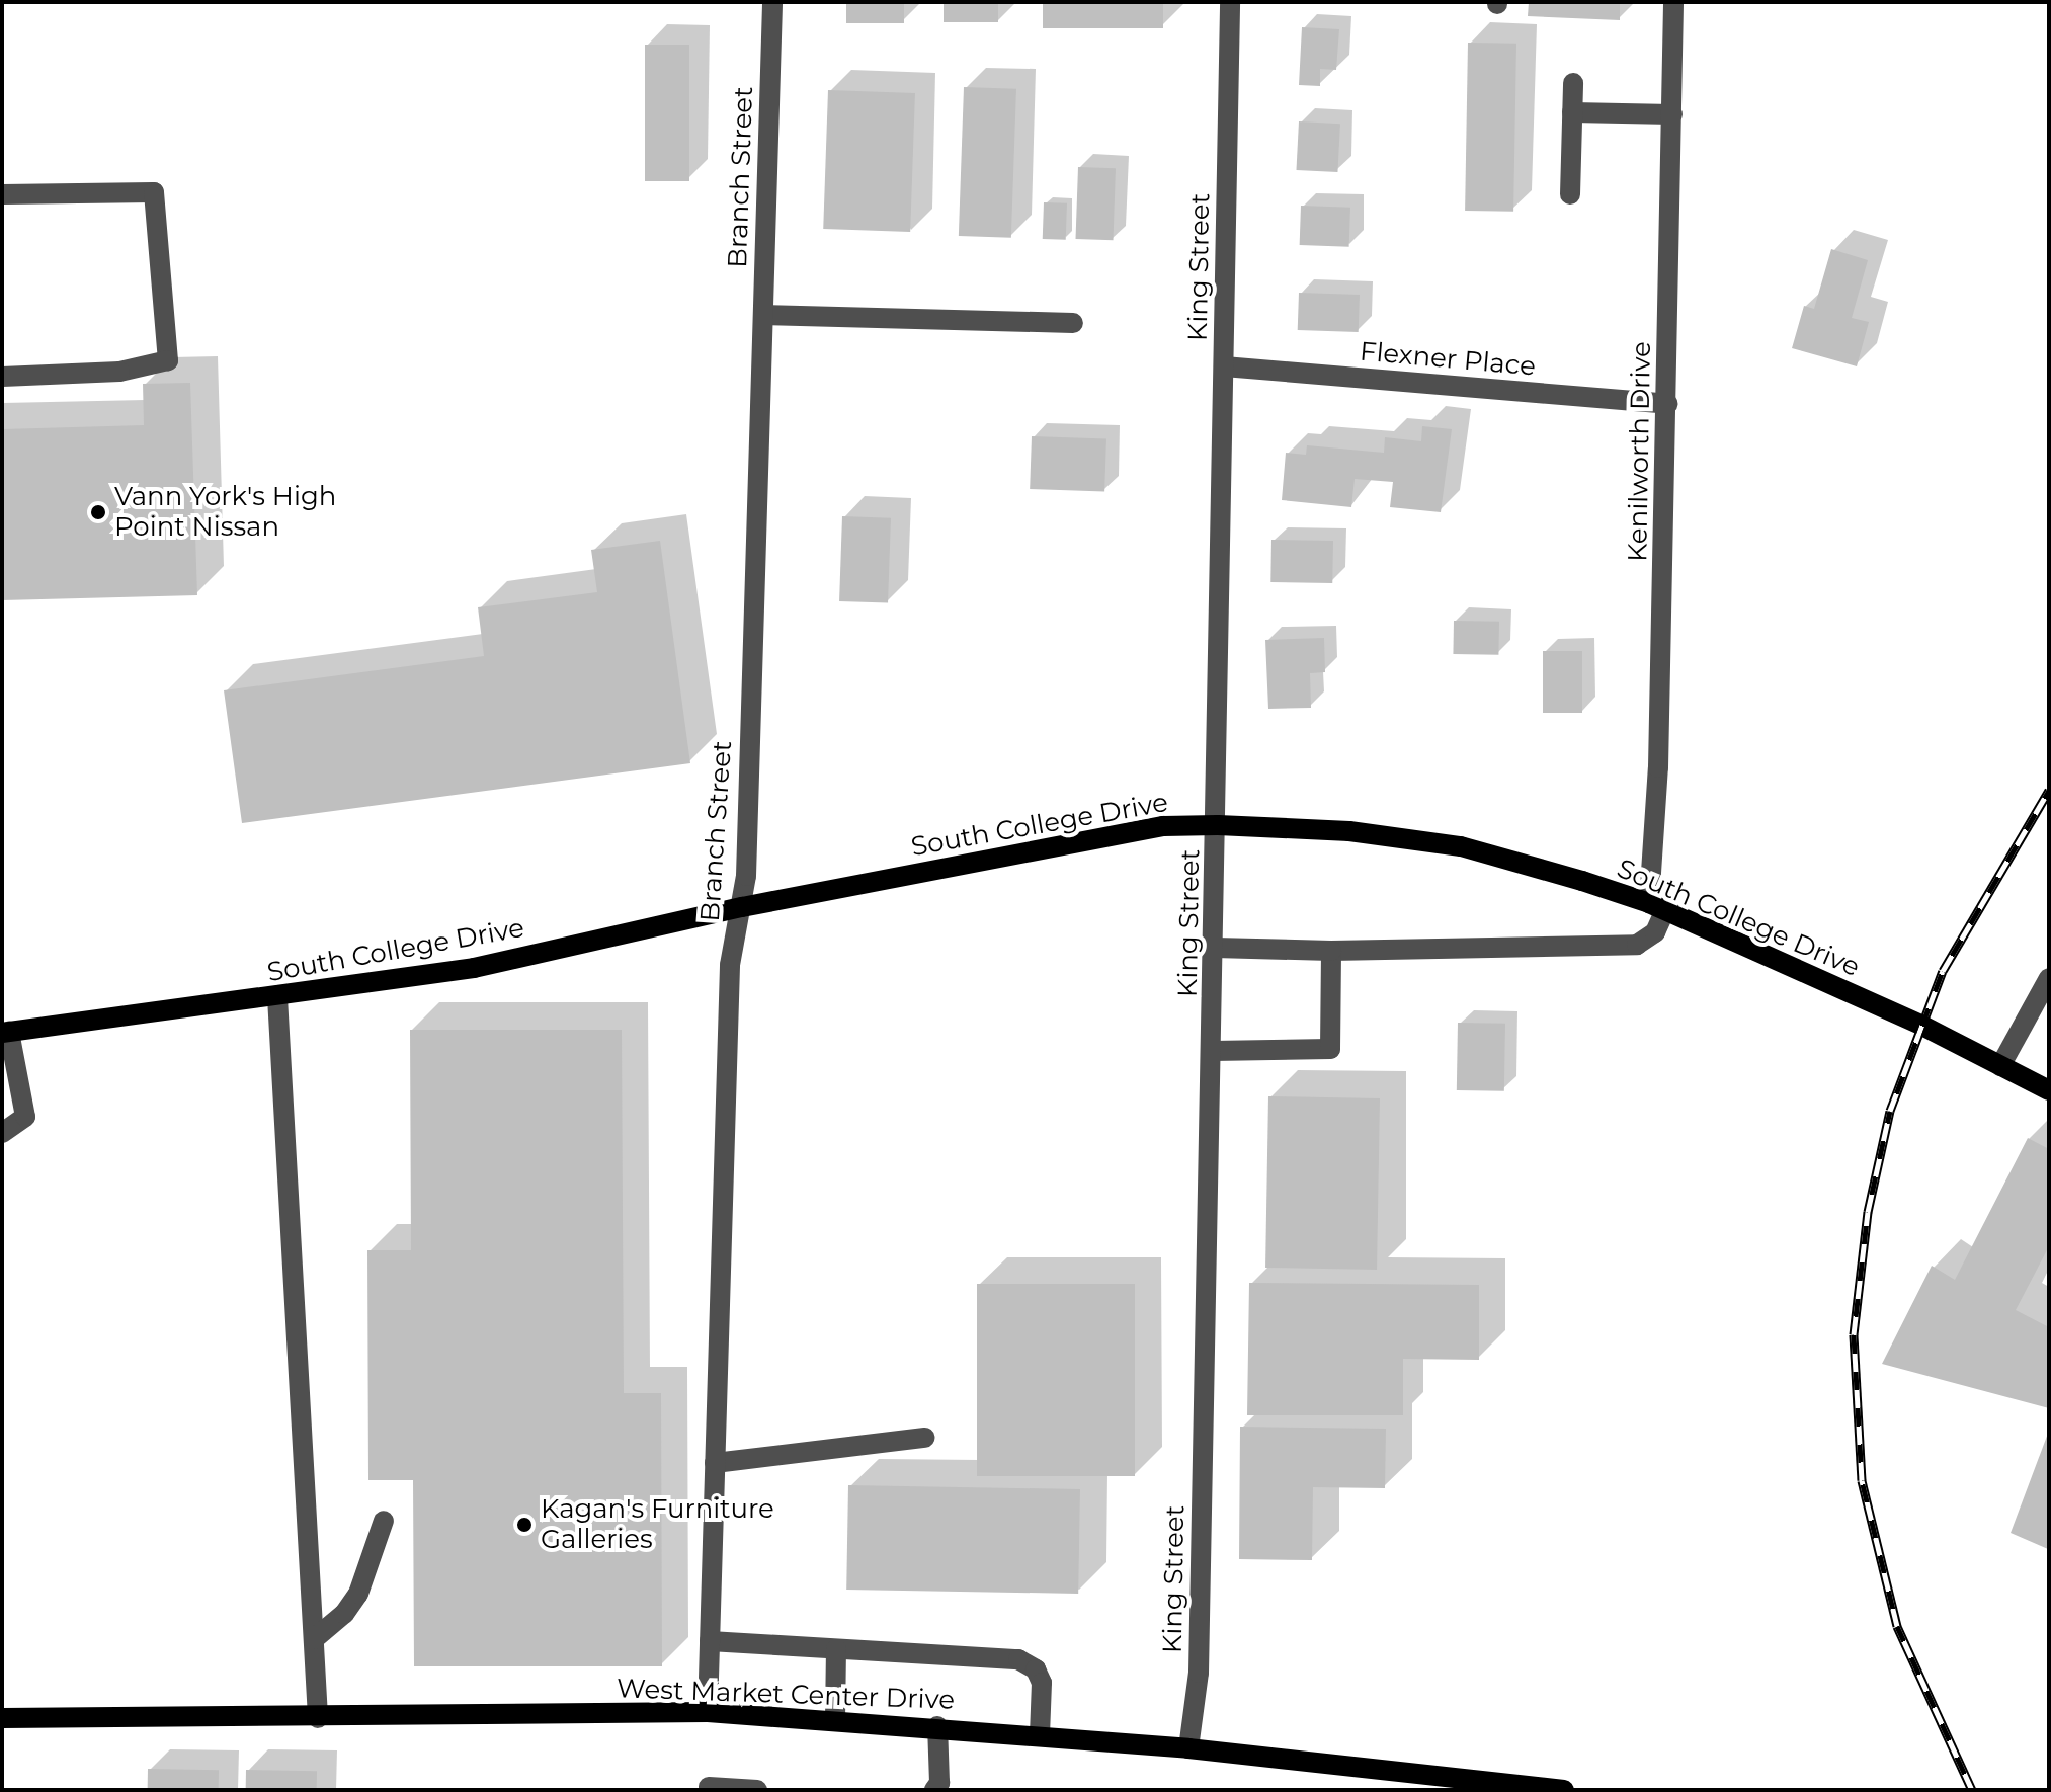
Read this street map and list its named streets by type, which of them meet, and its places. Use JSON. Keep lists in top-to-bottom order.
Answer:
{
  "streets": {
    "main road": ["South College Drive", "West Market Center Drive"],
    "street": [
      "Branch Street",
      "King Street",
      "Flexner Place",
      "Kenilworth Drive"
    ]
  },
  "crossings": [
    ["Branch Street", "South College Drive"],
    ["Branch Street", "West Market Center Drive"],
    ["King Street", "Flexner Place"],
    ["King Street", "South College Drive"],
    ["King Street", "West Market Center Drive"],
    ["Flexner Place", "Kenilworth Drive"],
    ["Kenilworth Drive", "South College Drive"]
  ],
  "places": ["Vann York's High Point Nissan", "Kagan's Furniture Galleries"]
}
